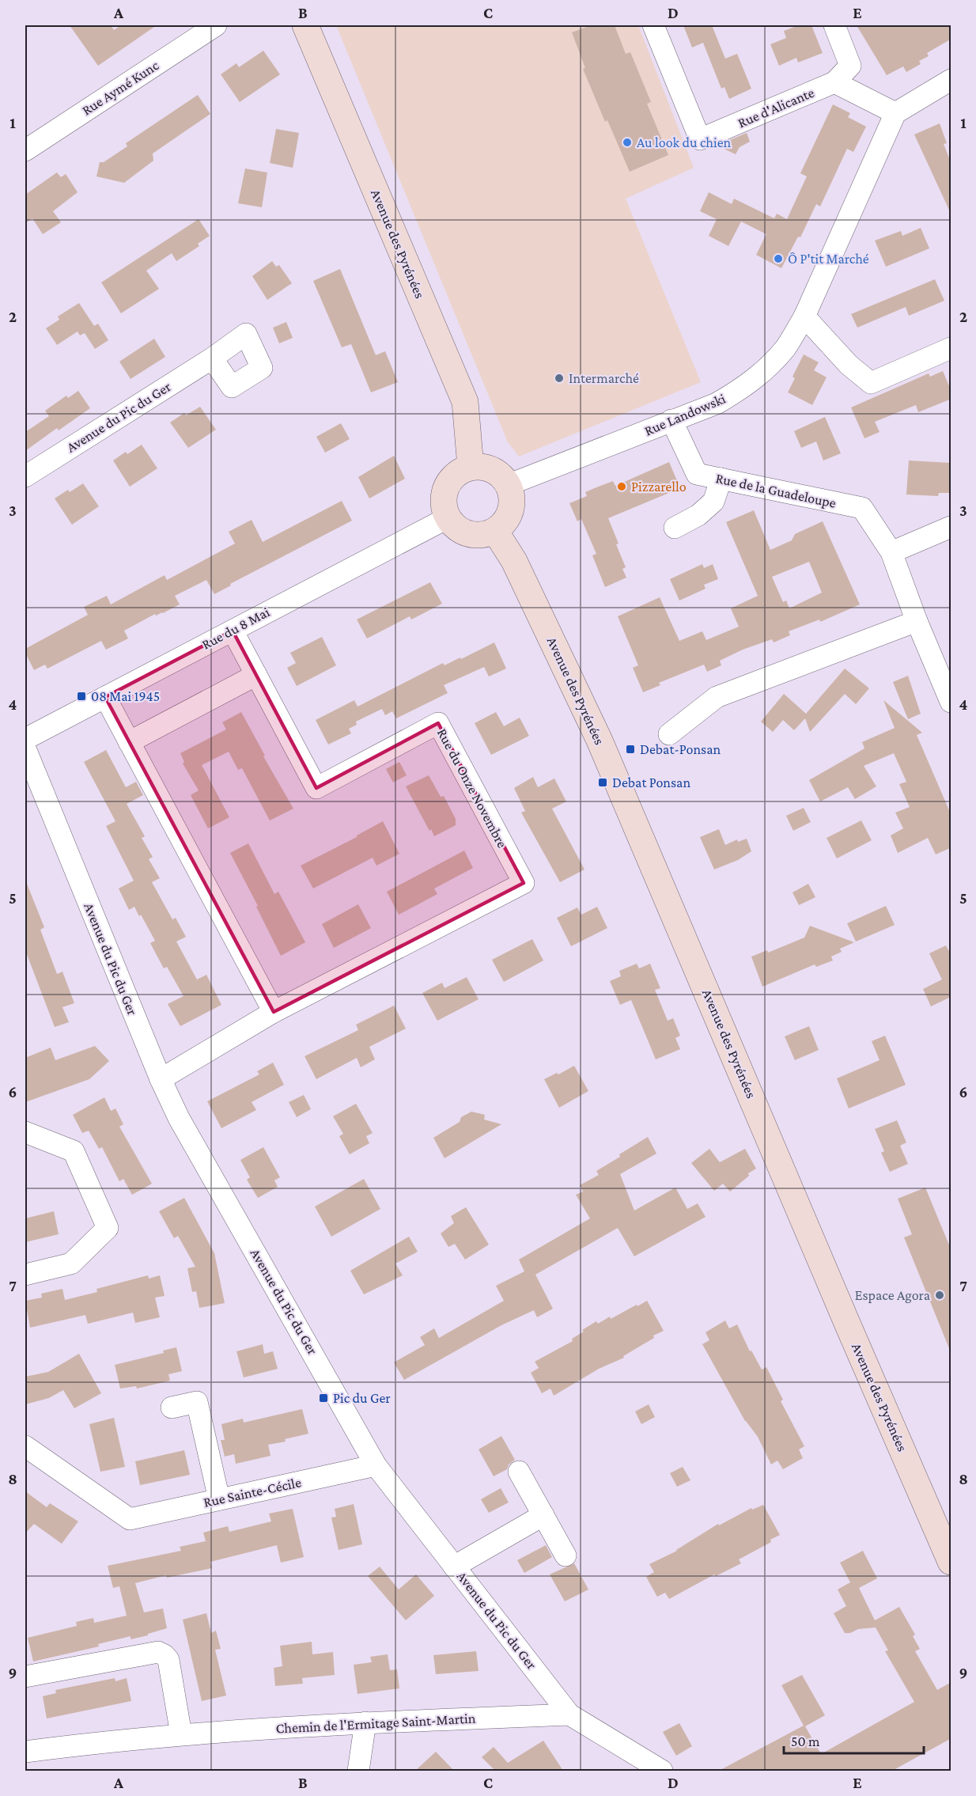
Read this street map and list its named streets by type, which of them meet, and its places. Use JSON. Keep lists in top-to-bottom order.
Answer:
{
  "streets": {
    "main road": ["Avenue des Pyrénées"],
    "street": [
      "Rue Aymé Kunc",
      "Rue d'Alicante",
      "Rue Landowski",
      "Avenue du Pic du Ger",
      "Rue de la Guadeloupe",
      "Rue du 8 Mai",
      "Rue du Onze Novembre",
      "Rue Sainte-Cécile",
      "Chemin de l'Ermitage Saint-Martin"
    ]
  },
  "crossings": [
    ["Avenue des Pyrénées", "Rue Landowski"],
    ["Avenue des Pyrénées", "Rue du 8 Mai"],
    ["Rue Landowski", "Rue de la Guadeloupe"],
    ["Rue Landowski", "Rue du 8 Mai"],
    ["Avenue du Pic du Ger", "Rue du Onze Novembre"],
    ["Avenue du Pic du Ger", "Rue Sainte-Cécile"],
    ["Avenue du Pic du Ger", "Chemin de l'Ermitage Saint-Martin"],
    ["Rue du 8 Mai", "Rue du Onze Novembre"]
  ],
  "places": {
    "other": [
      "Au look du chien",
      "Ô P'tit Marché",
      "Intermarché",
      "Pizzarello",
      "Espace Agora"
    ],
    "transit": [
      "08 Mai 1945",
      "Debat-Ponsan",
      "Debat Ponsan",
      "Pic du Ger"
    ]
  },
  "scale_bar": "50 m",
  "grid": {
    "columns": [
      "A",
      "B",
      "C",
      "D",
      "E"
    ],
    "rows": [
      "1",
      "2",
      "3",
      "4",
      "5",
      "6",
      "7",
      "8",
      "9"
    ]
  }
}
